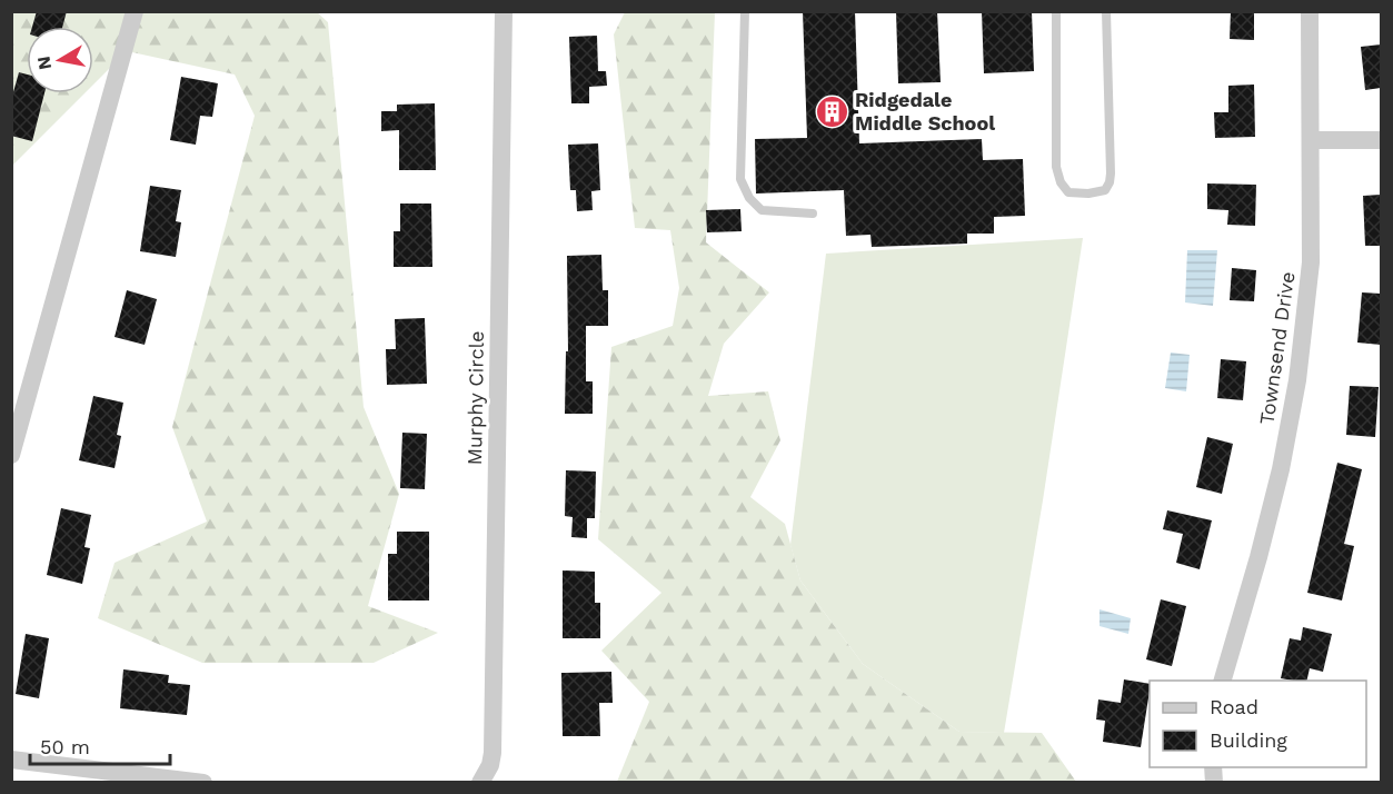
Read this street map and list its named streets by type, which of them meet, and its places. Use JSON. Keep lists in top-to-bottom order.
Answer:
{
  "streets": {
    "street": ["Townsend Drive", "Murphy Circle"]
  },
  "places": {
    "building": ["Ridgedale Middle School"]
  },
  "legend": ["Road", "Building"],
  "scale_bar": "50 m",
  "north": "left"
}
